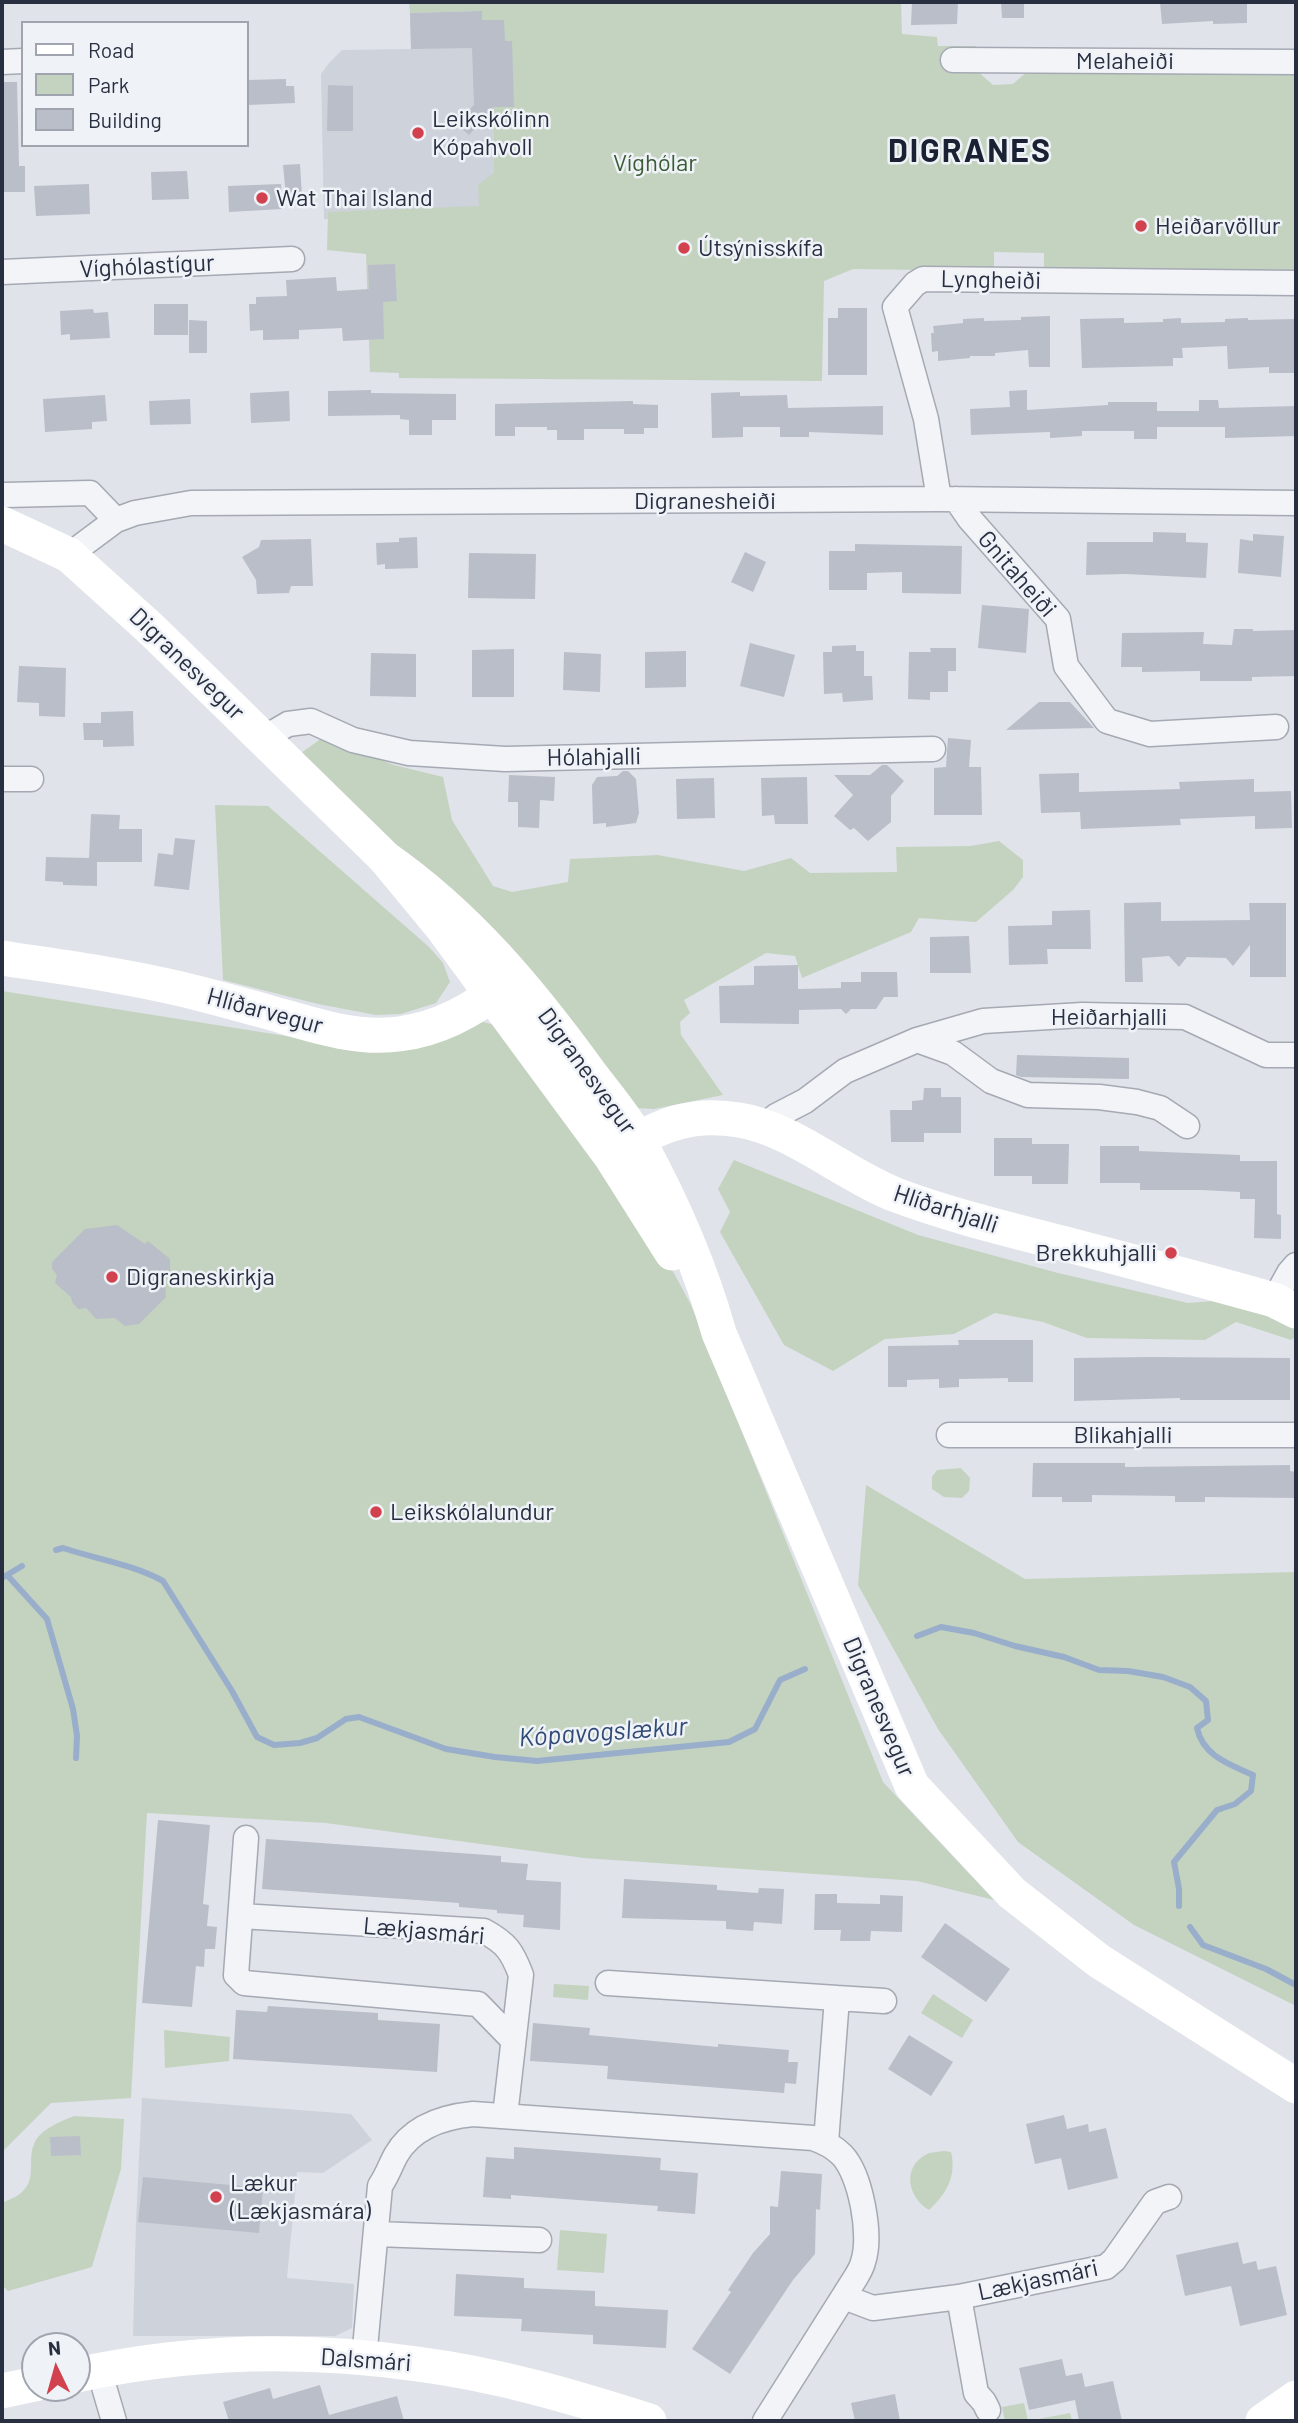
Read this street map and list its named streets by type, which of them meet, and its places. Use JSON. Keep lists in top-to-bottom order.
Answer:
{
  "streets": {
    "street": [
      "Melaheiði",
      "Víghólastígur",
      "Lyngheiði",
      "Digranesheiði",
      "Gnitaheiði",
      "Digranesvegur",
      "Hólahjalli",
      "Hlíðarvegur",
      "Heiðarhjalli",
      "Hlíðarhjalli",
      "Blikahjalli",
      "Lækjasmári",
      "Dalsmári"
    ]
  },
  "crossings": [
    ["Lyngheiði", "Digranesheiði"],
    ["Lyngheiði", "Gnitaheiði"],
    ["Digranesheiði", "Gnitaheiði"],
    ["Digranesheiði", "Digranesvegur"],
    ["Digranesvegur", "Hólahjalli"],
    ["Digranesvegur", "Hlíðarvegur"],
    ["Digranesvegur", "Hlíðarhjalli"],
    ["Heiðarhjalli", "Hlíðarhjalli"]
  ],
  "districts": ["DIGRANES"],
  "water": ["Kópavogslækur"],
  "parks": ["Víghólar"],
  "places": [
    "Leikskólinn Kópahvoll",
    "Wat Thai Island",
    "Heiðarvöllur",
    "Útsýnisskífa",
    "Brekkuhjalli",
    "Digraneskirkja",
    "Leikskólalundur",
    "Lækur (Lækjasmára)"
  ],
  "legend": ["Road", "Park", "Building"],
  "north": "top"
}
